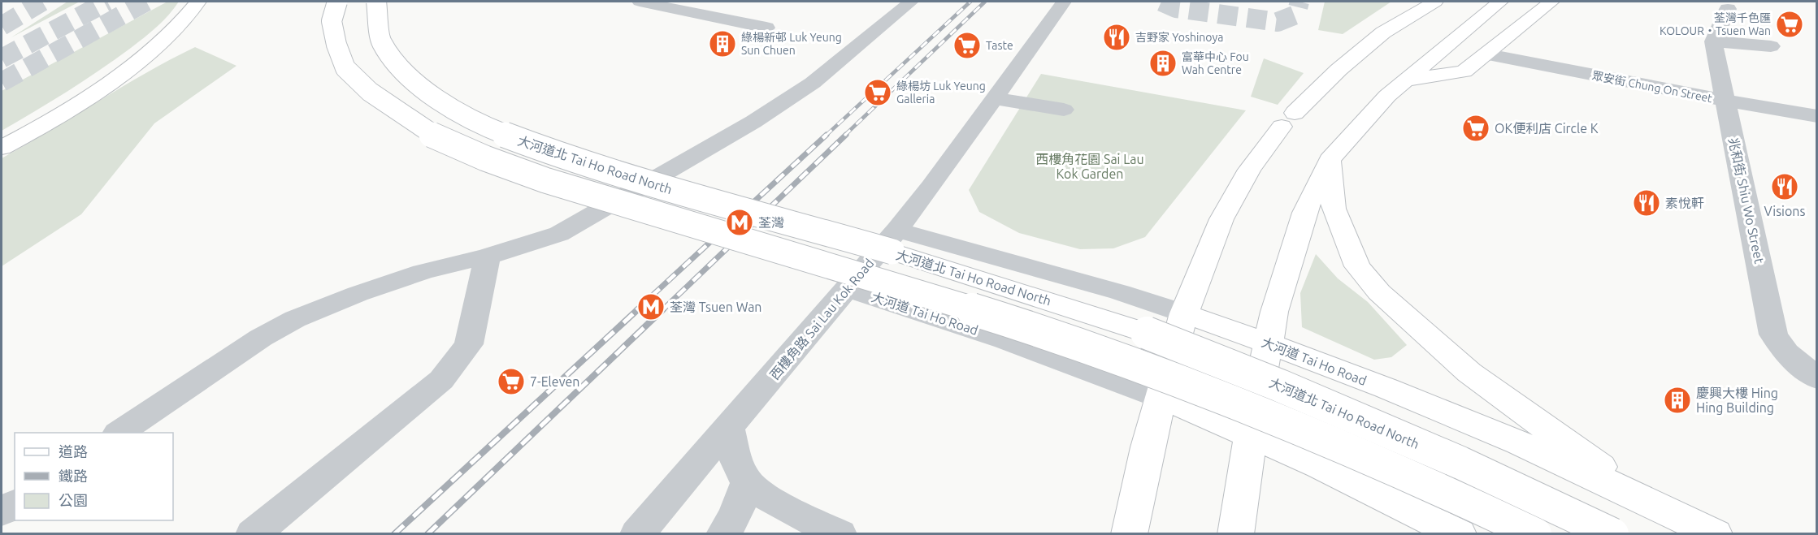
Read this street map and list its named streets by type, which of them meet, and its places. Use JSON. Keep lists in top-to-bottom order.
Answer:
{
  "streets": {
    "main road": ["大河道北 Tai Ho Road North", "大河道 Tai Ho Road"],
    "street": ["眾安街 Chung On Street", "兆和街 Shiu Wo Street", "西樓角路 Sai Lau Kok Road"]
  },
  "crossings": [
    ["眾安街 Chung On Street", "兆和街 Shiu Wo Street"],
    ["大河道 Tai Ho Road", "西樓角路 Sai Lau Kok Road"]
  ],
  "parks": ["西樓角花園 Sai Lau Kok Garden"],
  "places": {
    "supermarket": [
      "荃灣千色匯 KOLOUR‧Tsuen Wan",
      "Taste",
      "綠楊坊 Luk Yeung Galleria",
      "OK便利店 Circle K",
      "7-Eleven"
    ],
    "restaurant": ["吉野家 Yoshinoya", "Visions", "素悅軒"],
    "building": ["綠楊新邨 Luk Yeung Sun Chuen", "富華中心 Fou Wah Centre", "慶興大樓 Hing Hing Building"],
    "metro station": ["荃灣", "荃灣 Tsuen Wan"]
  },
  "legend": ["道路", "鐵路", "公園"]
}
